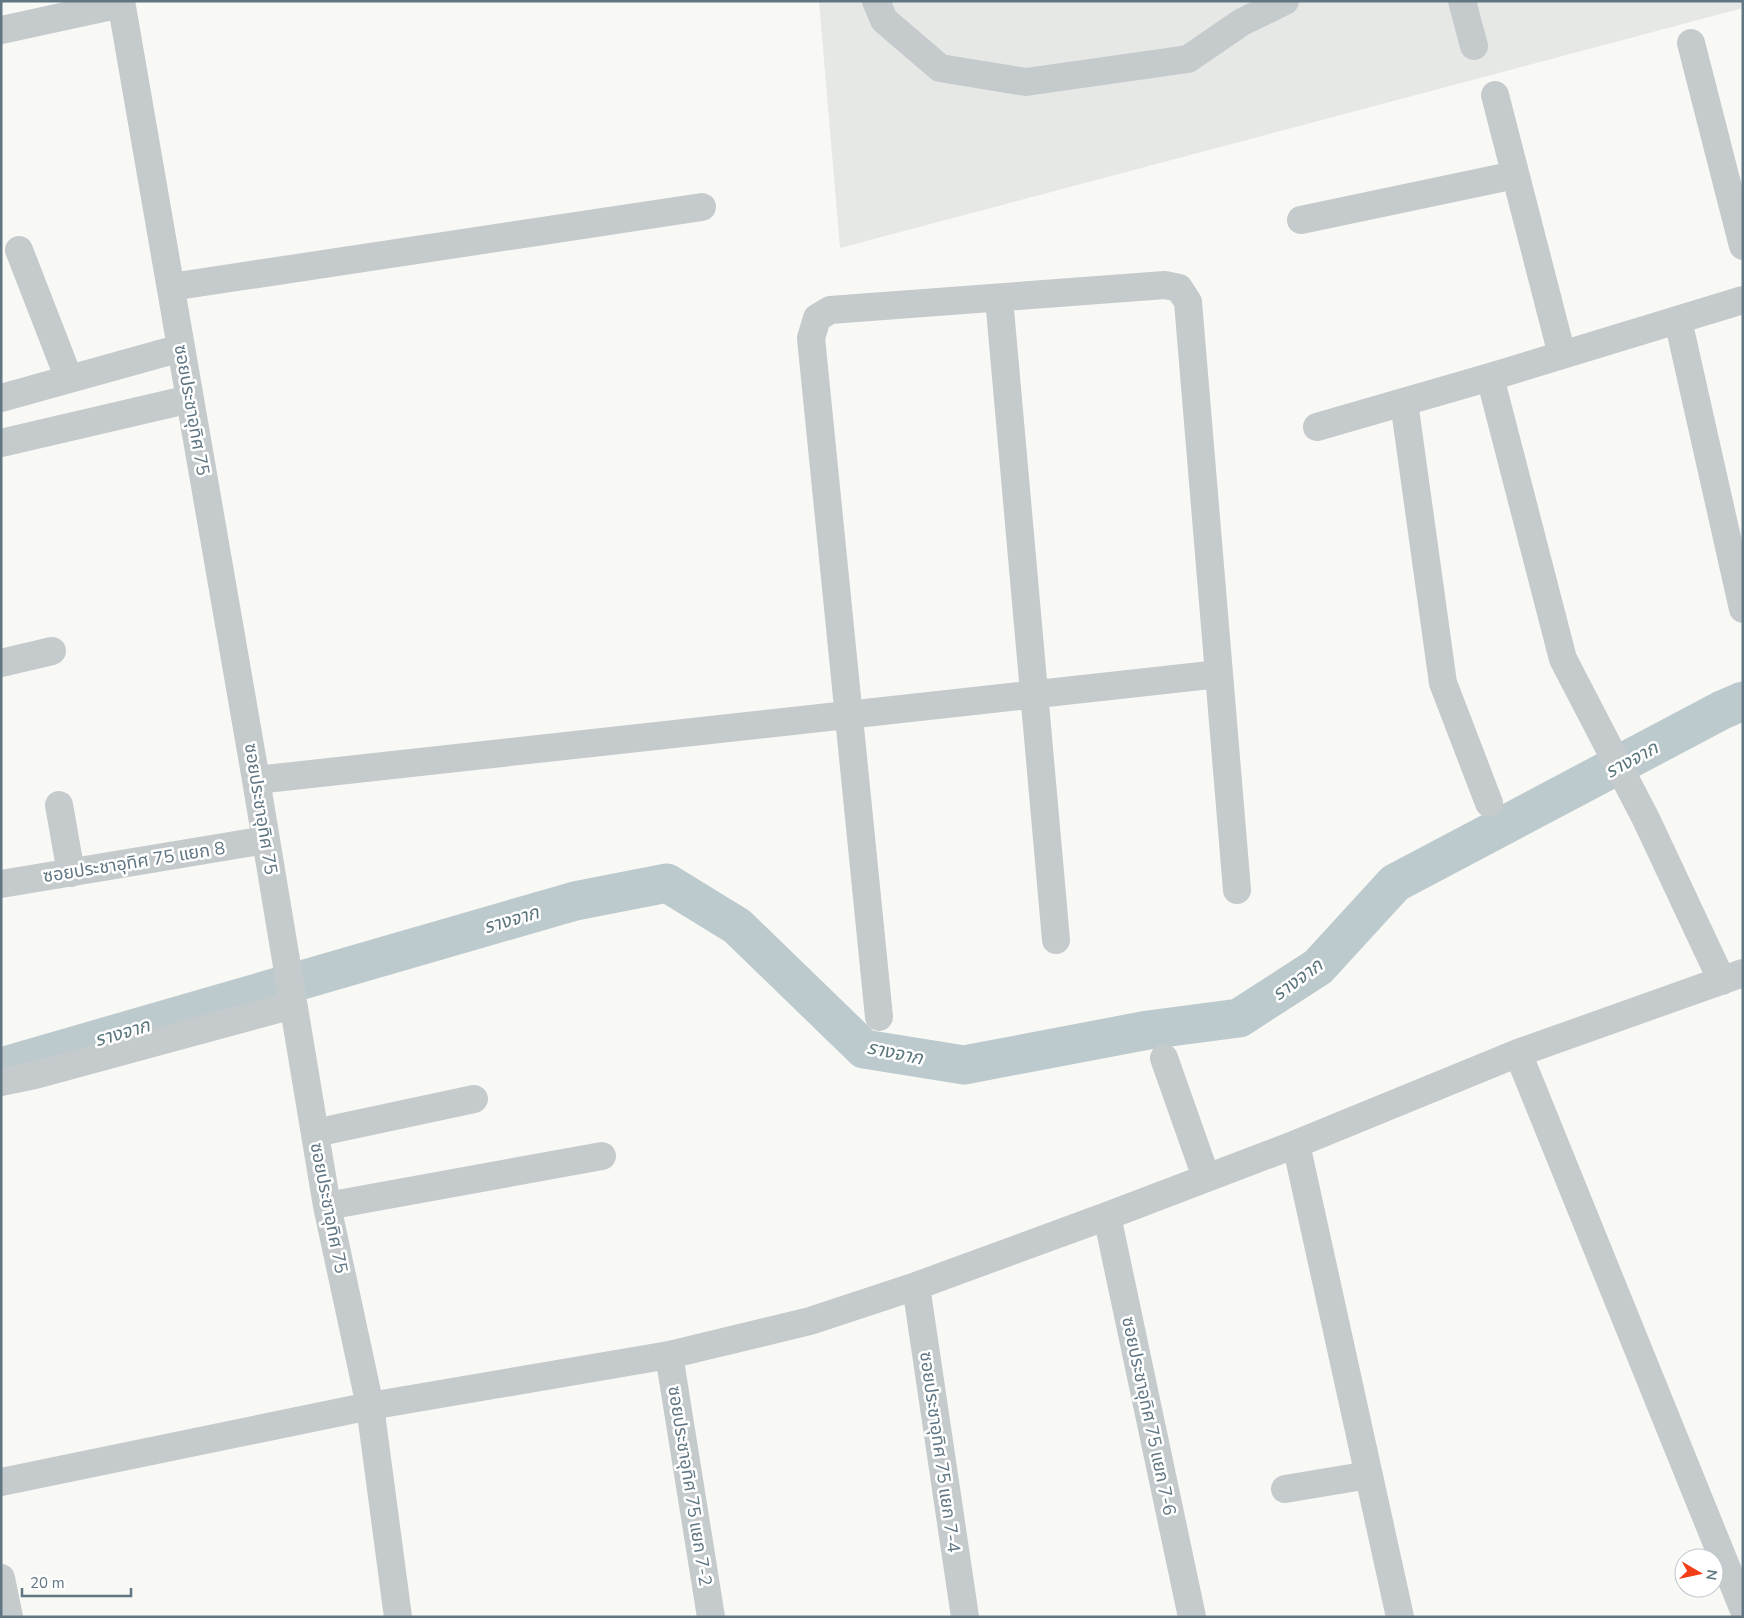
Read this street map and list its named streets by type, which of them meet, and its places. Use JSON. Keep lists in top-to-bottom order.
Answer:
{
  "streets": {
    "street": [
      "ซอยประชาอุทิศ 75",
      "ซอยประชาอุทิศ 75 แยก 8",
      "ซอยประชาอุทิศ 75 แยก 7-6",
      "ซอยประชาอุทิศ 75 แยก 7-4",
      "ซอยประชาอุทิศ 75 แยก 7-2"
    ]
  },
  "crossings": [
    ["ซอยประชาอุทิศ 75", "ซอยประชาอุทิศ 75 แยก 8"]
  ],
  "water": ["รางจาก"],
  "scale_bar": "20 m",
  "north": "right"
}
